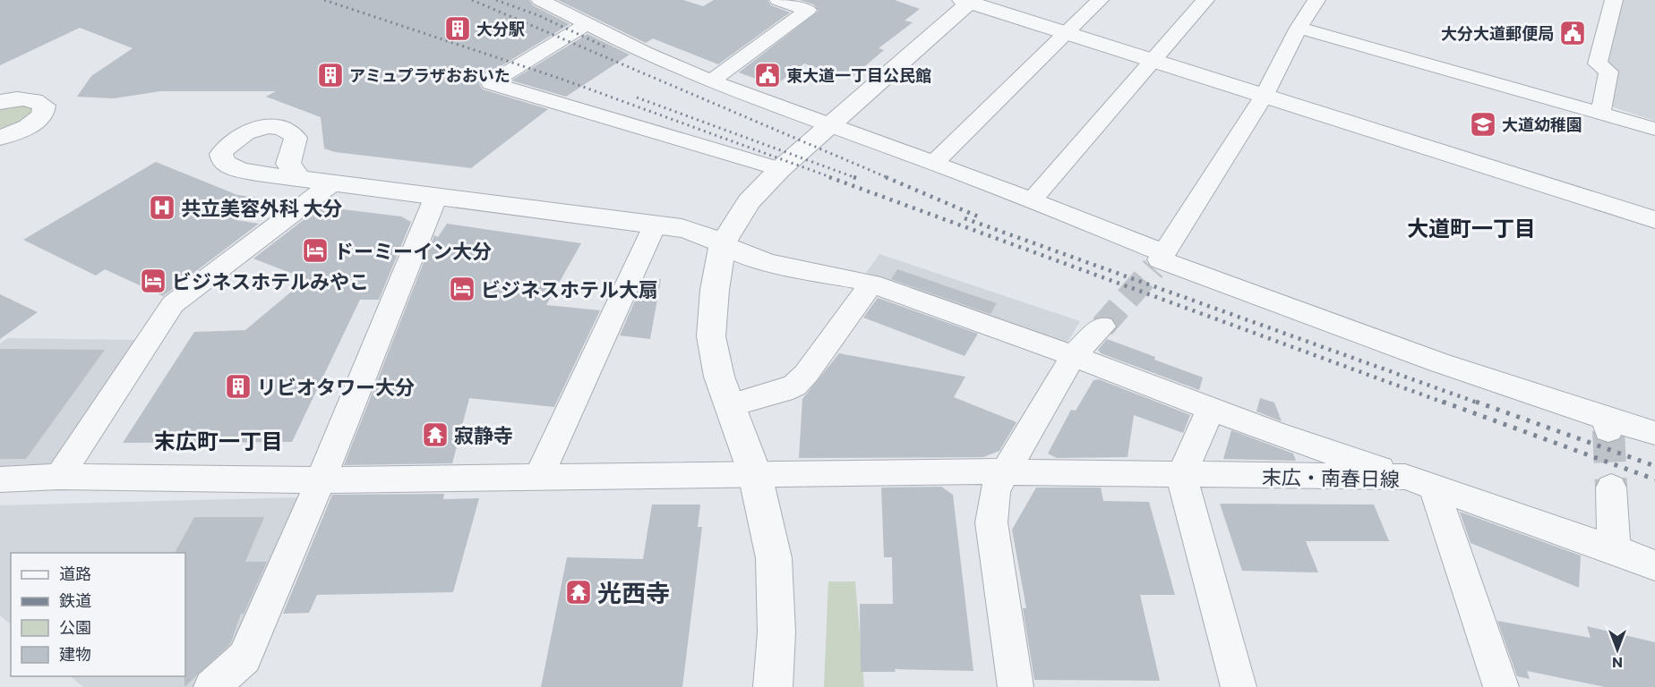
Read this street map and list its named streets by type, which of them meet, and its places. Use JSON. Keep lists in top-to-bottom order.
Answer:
{
  "streets": {
    "street": ["末広・南春日線"]
  },
  "districts": ["大道町一丁目", "末広町一丁目"],
  "places": {
    "building": ["大分駅", "アミュプラザおおいた", "リビオタワー大分"],
    "public building": ["大分大道郵便局", "東大道一丁目公民館"],
    "school or university": ["大道幼稚園"],
    "hospital": ["共立美容外科 大分"],
    "hotel": ["ドーミーイン大分", "ビジネスホテルみやこ", "ビジネスホテル大扇"],
    "temple": ["寂静寺", "光西寺"]
  },
  "legend": [
    "道路",
    "鉄道",
    "公園",
    "建物"
  ],
  "north": "bottom"
}
